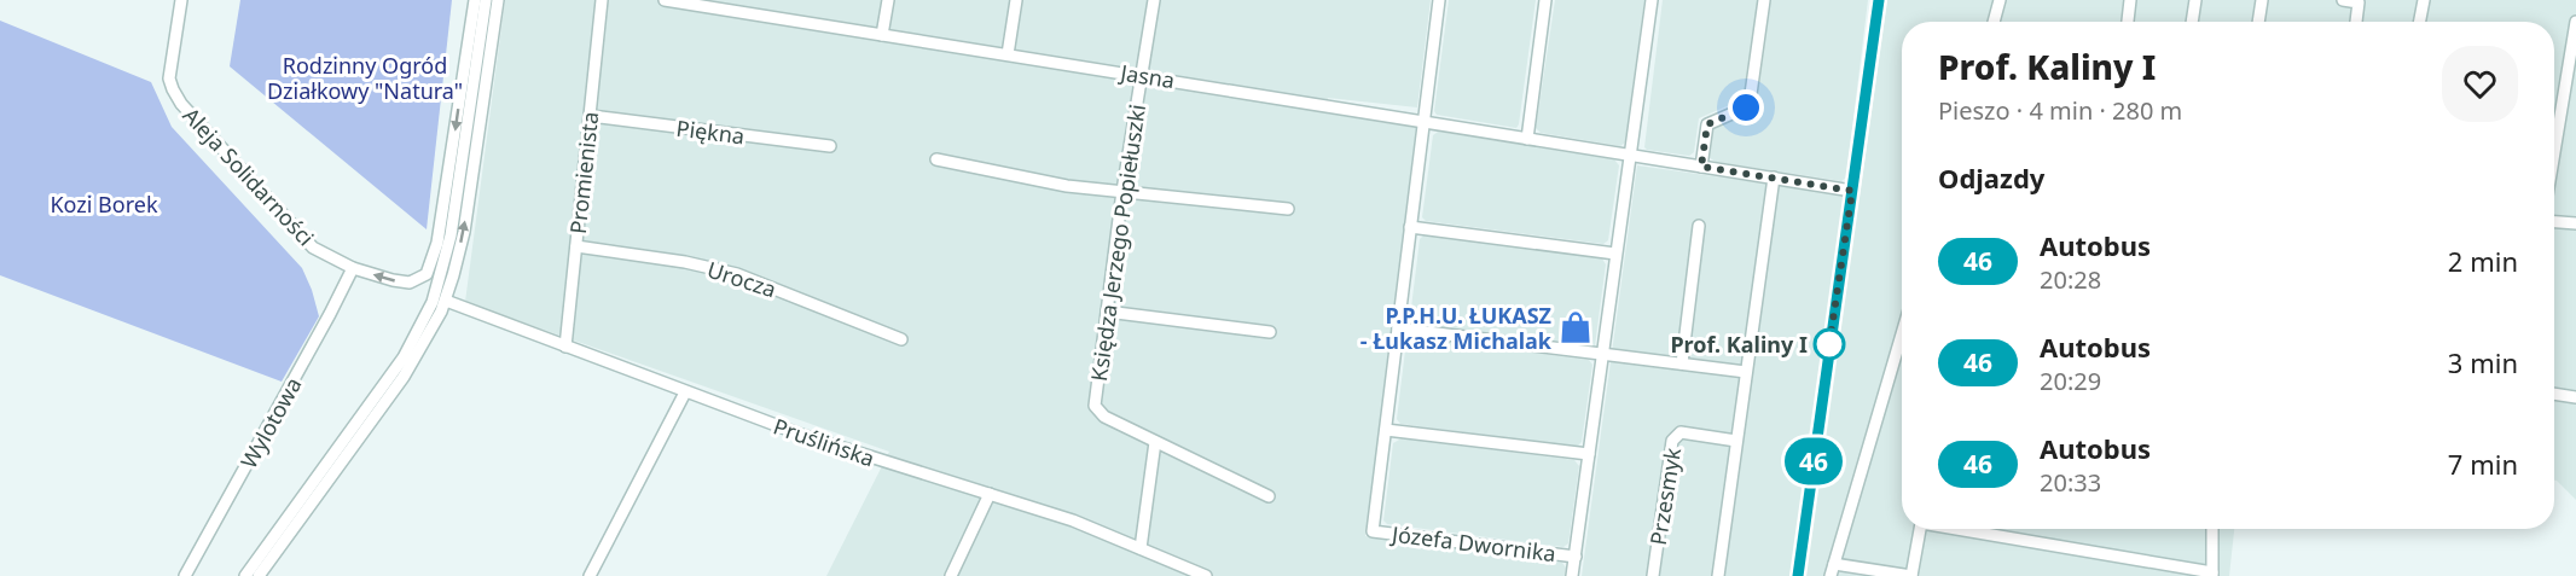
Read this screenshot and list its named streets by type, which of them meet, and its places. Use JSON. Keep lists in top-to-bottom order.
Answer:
{
  "streets": {
    "street": [
      "Jasna",
      "Piękna",
      "Promienista",
      "Aleja Solidarności",
      "Księdza Jerzego Popiełuszki",
      "Urocza",
      "Wylotowa",
      "Pruślińska",
      "Przesmyk",
      "Józefa Dwornika"
    ]
  },
  "crossings": [
    ["Jasna", "Księdza Jerzego Popiełuszki"],
    ["Piękna", "Promienista"],
    ["Promienista", "Urocza"],
    ["Promienista", "Pruślińska"],
    ["Aleja Solidarności", "Wylotowa"]
  ],
  "parks": ["Rodzinny Ogród Działkowy \"Natura\"", "Kozi Borek"],
  "places": {
    "shop": ["P.P.H.U. ŁUKASZ - Łukasz Michalak"],
    "other": ["Prof. Kaliny I"]
  },
  "lines": ["bus line 46"],
  "page": {
    "on_map": "46",
    "heading": [
      ["Prof. Kaliny I", "Pieszo · 4 min · 280 m"],
      "Odjazdy"
    ],
    "list": [
      {
        "mark": "46",
        "name": "Autobus",
        "note": "20:28",
        "value": "2 min"
      },
      {
        "mark": "46",
        "name": "Autobus",
        "note": "20:29",
        "value": "3 min"
      },
      {
        "mark": "46",
        "name": "Autobus",
        "note": "20:33",
        "value": "7 min"
      }
    ]
  }
}
